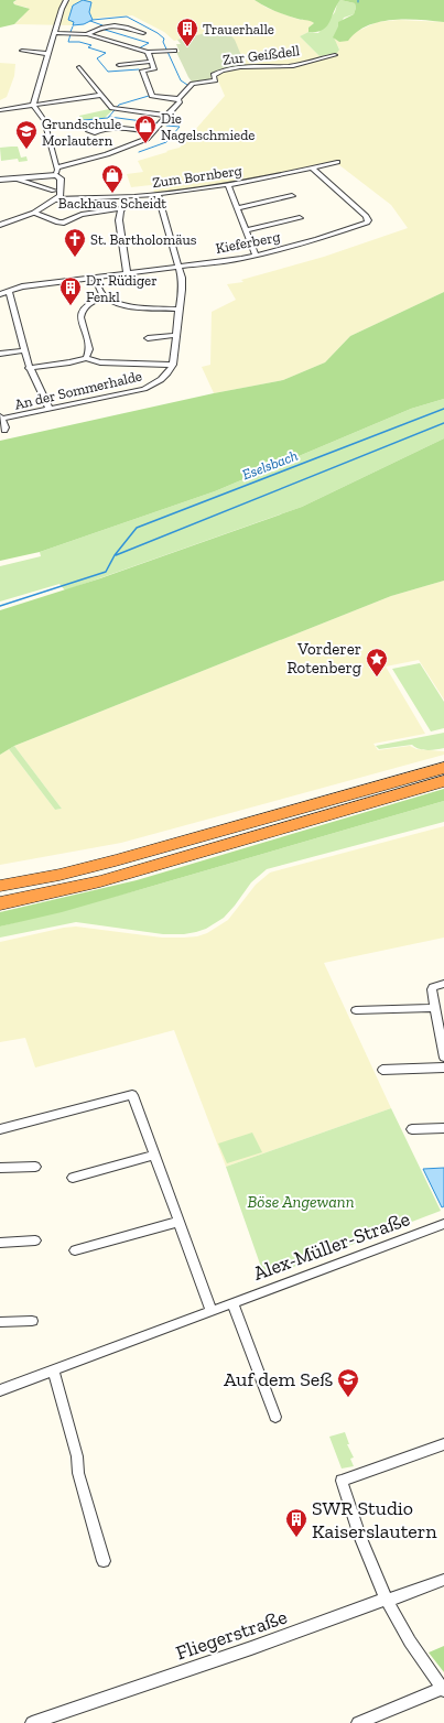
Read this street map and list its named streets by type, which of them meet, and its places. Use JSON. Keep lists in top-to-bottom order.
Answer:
{
  "streets": {
    "street": [
      "Zur Geißdell",
      "Zum Bornberg",
      "Kieferberg",
      "An der Sommerhalde",
      "Alex-Müller-Straße",
      "Fliegerstraße"
    ]
  },
  "crossings": [
    ["Zum Bornberg", "Kieferberg"]
  ],
  "water": ["Eselsbach"],
  "parks": ["Böse Angewann"],
  "places": {
    "building": ["Trauerhalle", "Dr. Rüdiger Fenkl", "SWR Studio Kaiserslautern"],
    "shop": ["Die Nagelschmiede", "Backhaus Scheidt"],
    "school or university": ["Grundschule Morlautern", "Auf dem Seß"],
    "church": ["St. Bartholomäus"],
    "place": ["Vorderer Rotenberg"]
  }
}
